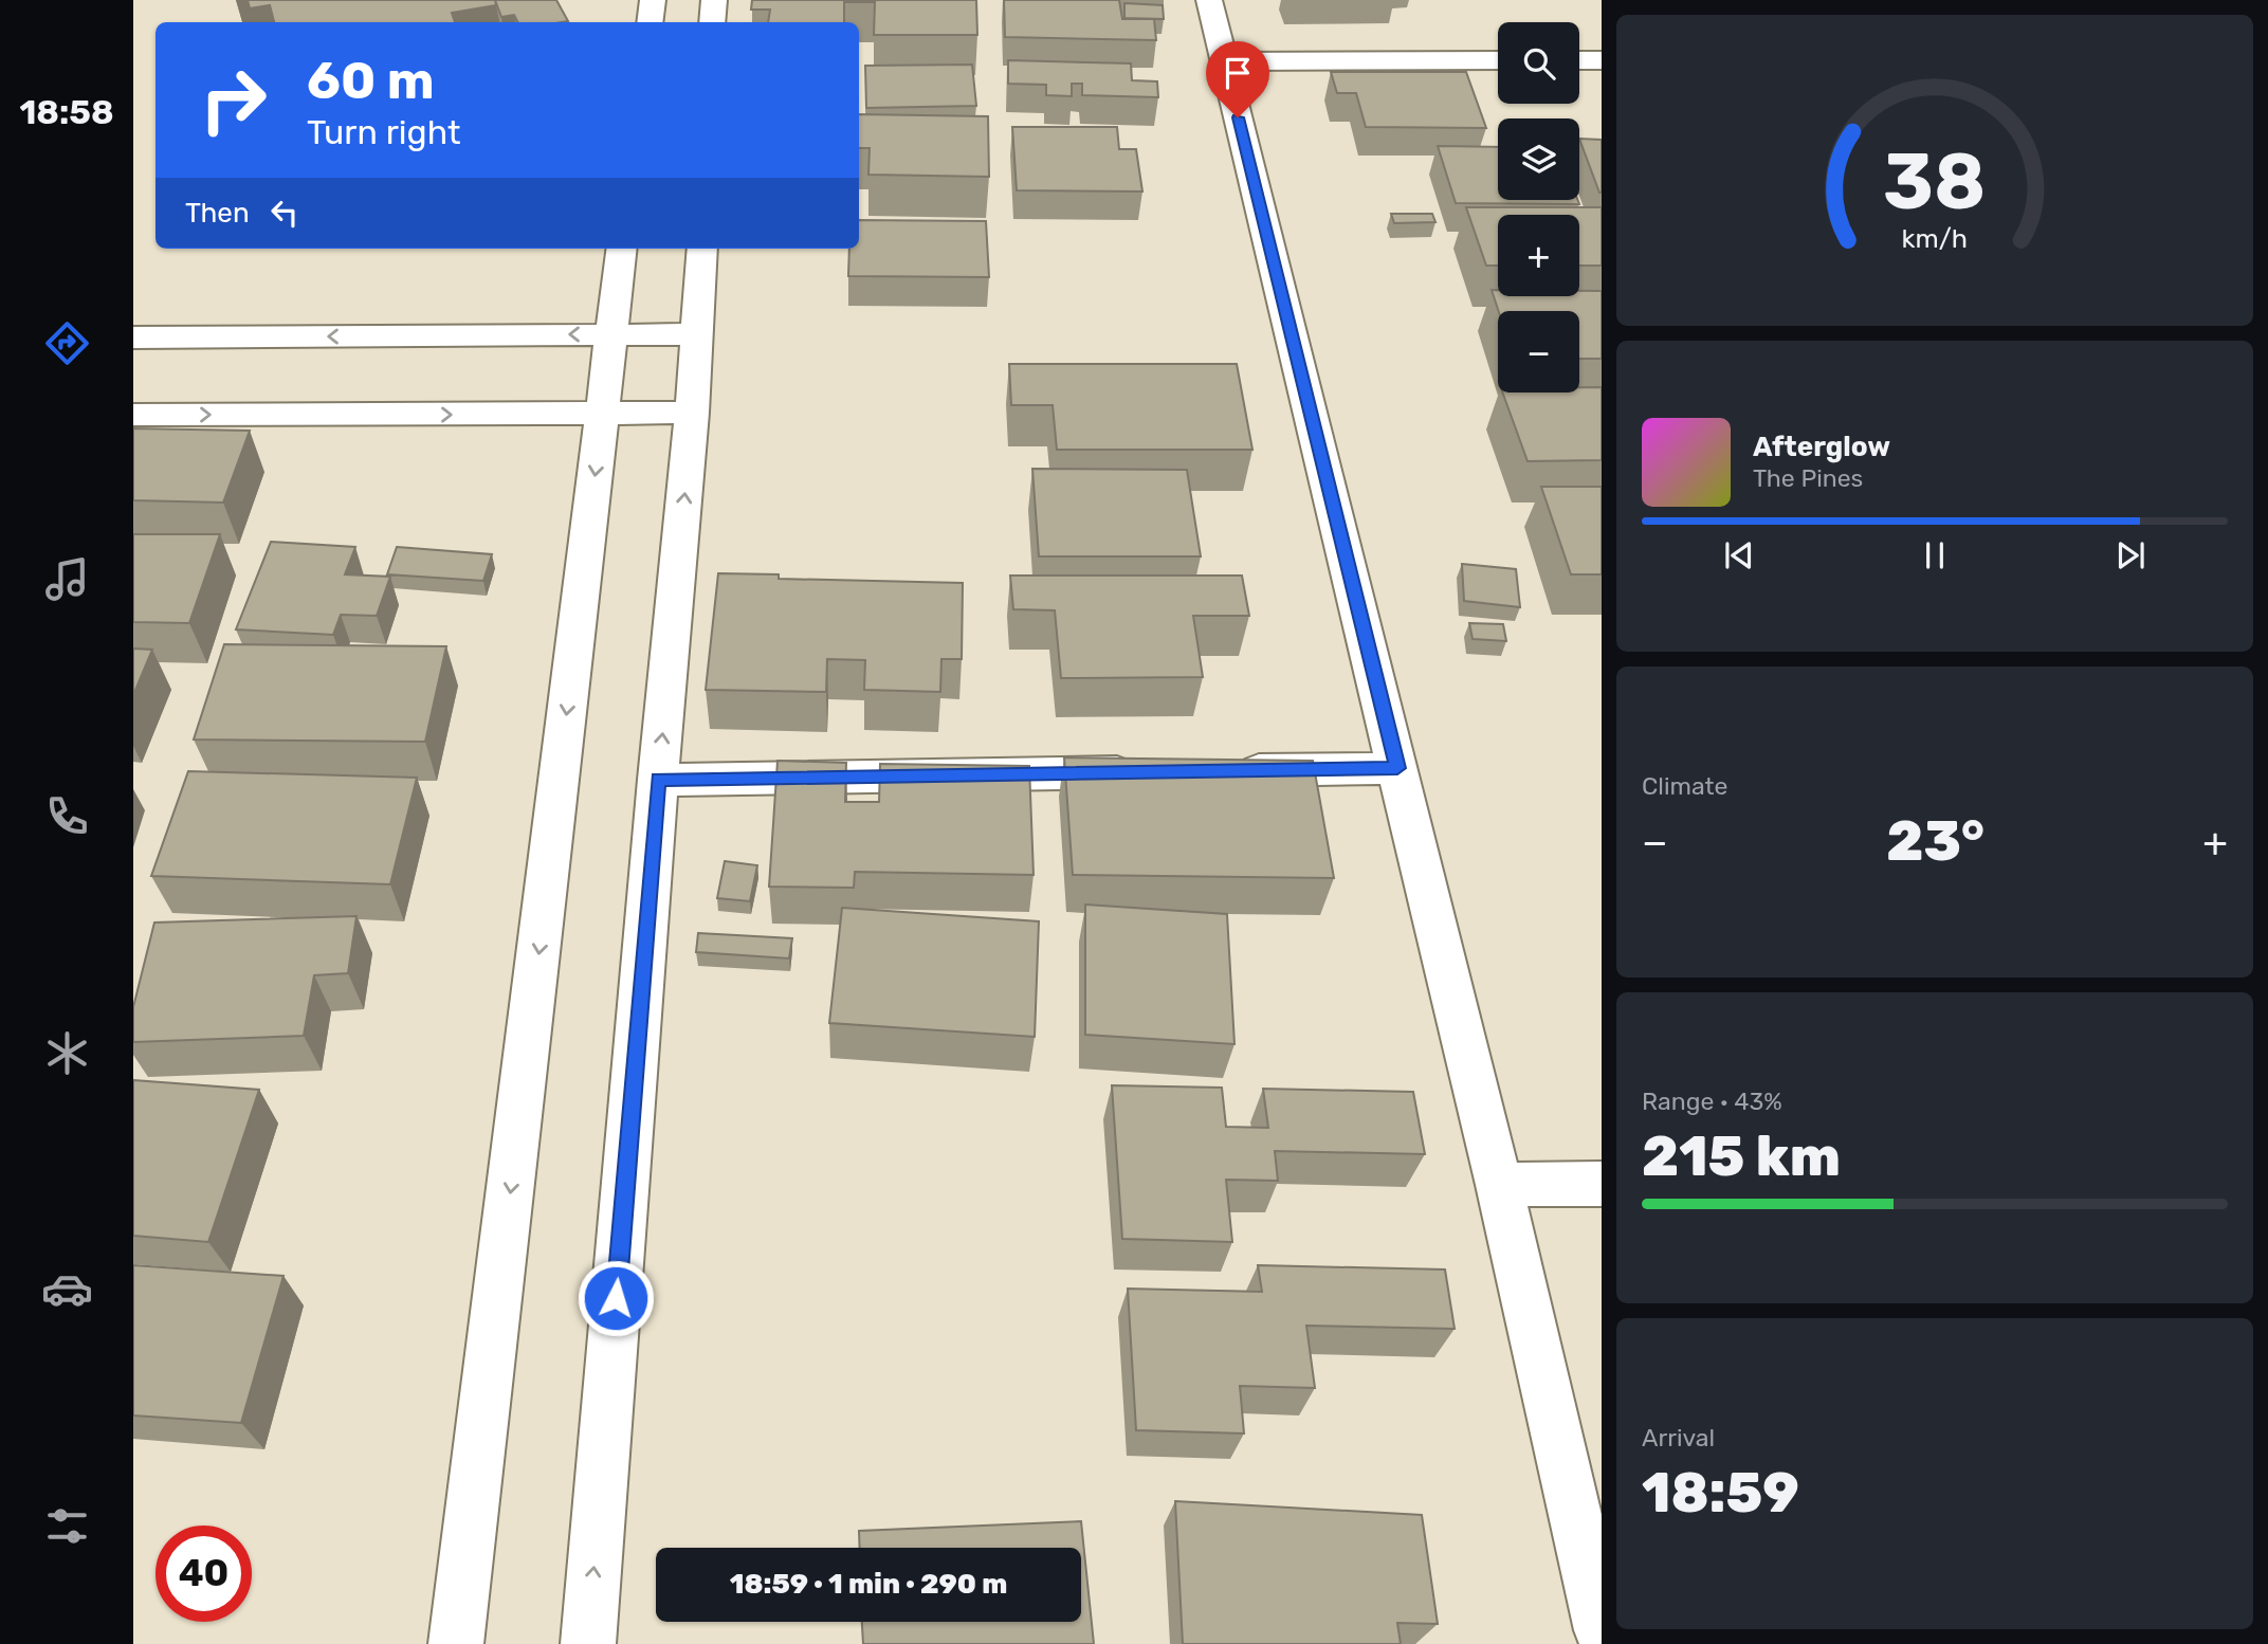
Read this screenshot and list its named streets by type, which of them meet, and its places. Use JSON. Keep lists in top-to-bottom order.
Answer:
{
  "page": {
    "tabs": "18:58",
    "map_buttons": ["+", "−"],
    "turn": ["60 m", "Turn right"],
    "then": "Then",
    "song": ["Afterglow", "The Pines"],
    "tile": [
      "Climate",
      ["Range · 43%", "215 km"],
      ["Arrival", "18:59"]
    ],
    "heat": ["−", "23°", "+"],
    "limit": "40",
    "trip": "18:59 · 1 min · 290 m",
    "gauge": ["38", "km/h"]
  }
}
